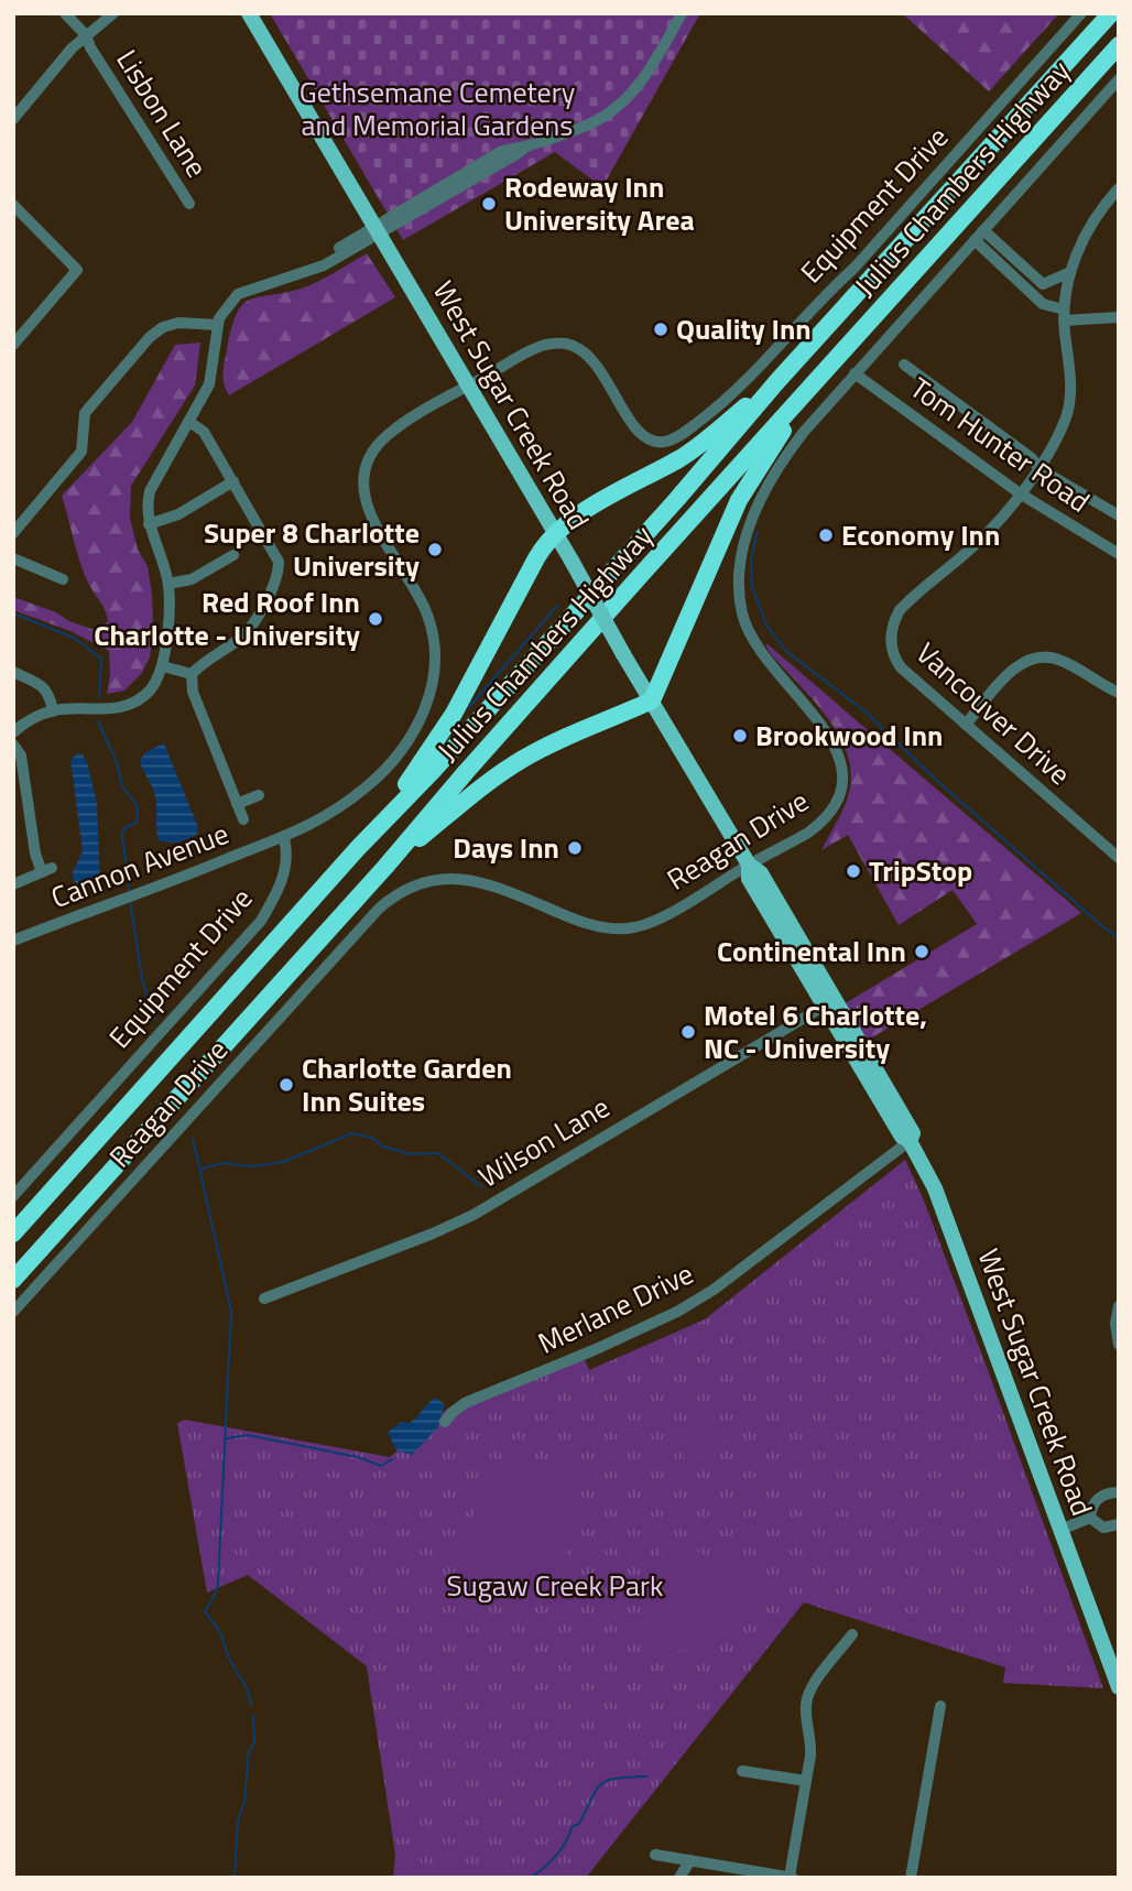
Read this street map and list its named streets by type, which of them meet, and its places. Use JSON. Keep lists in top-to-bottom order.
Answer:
{
  "streets": {
    "highway": ["Julius Chambers Highway"],
    "main road": ["West Sugar Creek Road"],
    "street": [
      "Lisbon Lane",
      "Equipment Drive",
      "Tom Hunter Road",
      "Vancouver Drive",
      "Reagan Drive",
      "Cannon Avenue",
      "Wilson Lane",
      "Merlane Drive"
    ]
  },
  "crossings": [
    ["Equipment Drive", "West Sugar Creek Road"],
    ["Equipment Drive", "Cannon Avenue"],
    ["West Sugar Creek Road", "Reagan Drive"],
    ["West Sugar Creek Road", "Wilson Lane"],
    ["West Sugar Creek Road", "Merlane Drive"],
    ["Tom Hunter Road", "Vancouver Drive"],
    ["Tom Hunter Road", "Reagan Drive"]
  ],
  "parks": ["Gethsemane Cemetery and Memorial Gardens", "Sugaw Creek Park"],
  "places": [
    "Rodeway Inn University Area",
    "Quality Inn",
    "Economy Inn",
    "Super 8 Charlotte University",
    "Red Roof Inn Charlotte - University",
    "Brookwood Inn",
    "Days Inn",
    "TripStop",
    "Continental Inn",
    "Motel 6 Charlotte, NC - University",
    "Charlotte Garden Inn Suites"
  ]
}
